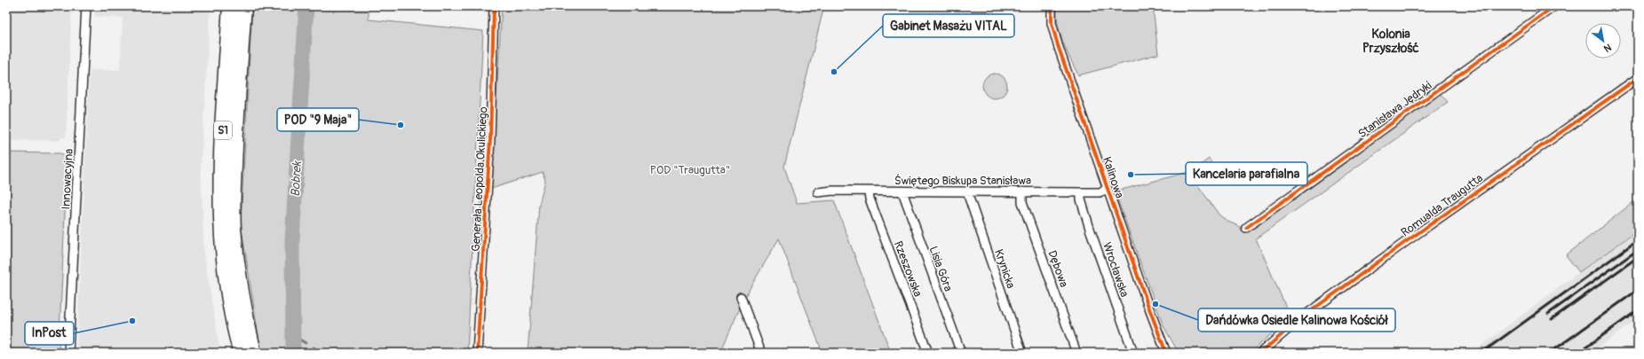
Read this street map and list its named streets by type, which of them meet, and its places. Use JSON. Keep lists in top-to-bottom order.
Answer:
{
  "streets": {
    "highway": ["S1"],
    "street": [
      "Stanisława Jędryki",
      "Kalinowa",
      "Innowacyjna",
      "Generała Leopolda Okulickiego",
      "Świętego Biskupa Stanisława",
      "Romualda Traugutta",
      "Rzeszowska",
      "Lisia Góra",
      "Krynicka",
      "Dębowa",
      "Wrocławska"
    ]
  },
  "crossings": [
    ["Kalinowa", "Świętego Biskupa Stanisława"],
    ["Świętego Biskupa Stanisława", "Rzeszowska"],
    ["Świętego Biskupa Stanisława", "Lisia Góra"],
    ["Świętego Biskupa Stanisława", "Krynicka"],
    ["Świętego Biskupa Stanisława", "Dębowa"],
    ["Świętego Biskupa Stanisława", "Wrocławska"]
  ],
  "districts": ["Kolonia Przyszłość"],
  "water": ["Bobrek"],
  "parks": ["POD \"Traugutta\""],
  "places": [
    "Gabinet Masażu VITAL",
    "POD \"9 Maja\"",
    "Kancelaria parafialna",
    "Dańdówka Osiedle Kalinowa Kościół",
    "InPost"
  ],
  "north": "bottom right"
}
